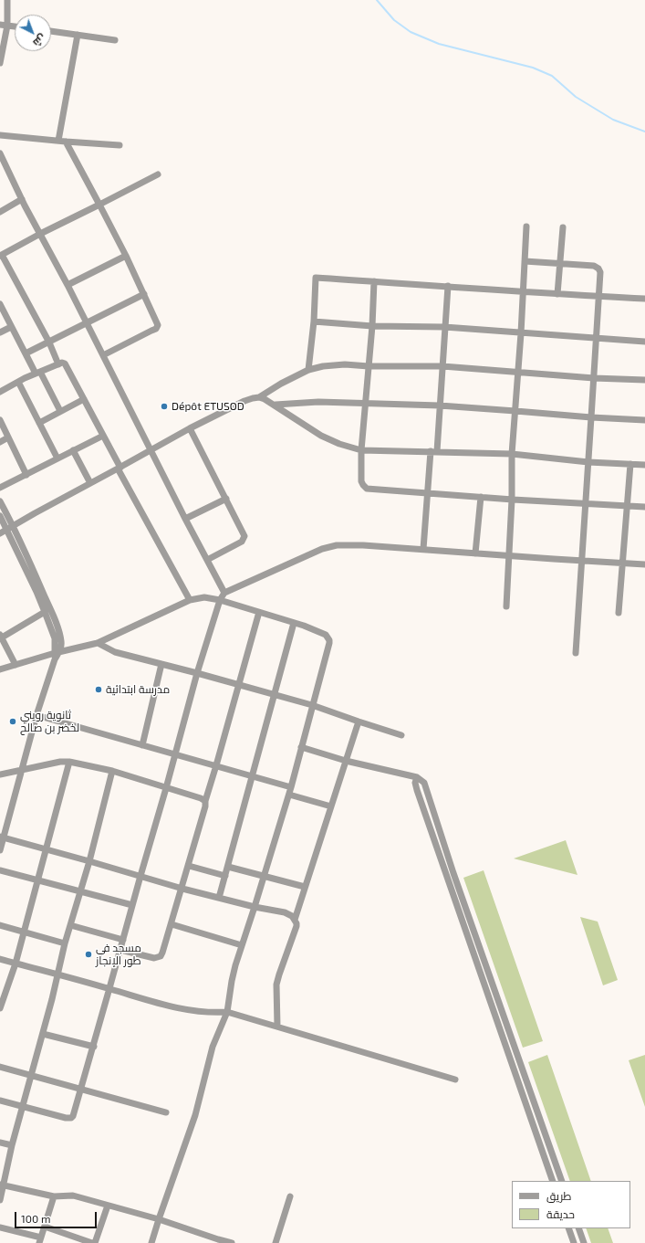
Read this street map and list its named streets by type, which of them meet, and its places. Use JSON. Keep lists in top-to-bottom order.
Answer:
{
  "places": [
    "Dépôt ETUSOD",
    "مدرسة ابتدائية",
    "ثانوية رويني لخضر بن صالح",
    "مسجد في طور الإنجاز"
  ],
  "legend": ["طريق", "حديقة"],
  "scale_bar": "100 m",
  "north": "bottom right"
}
